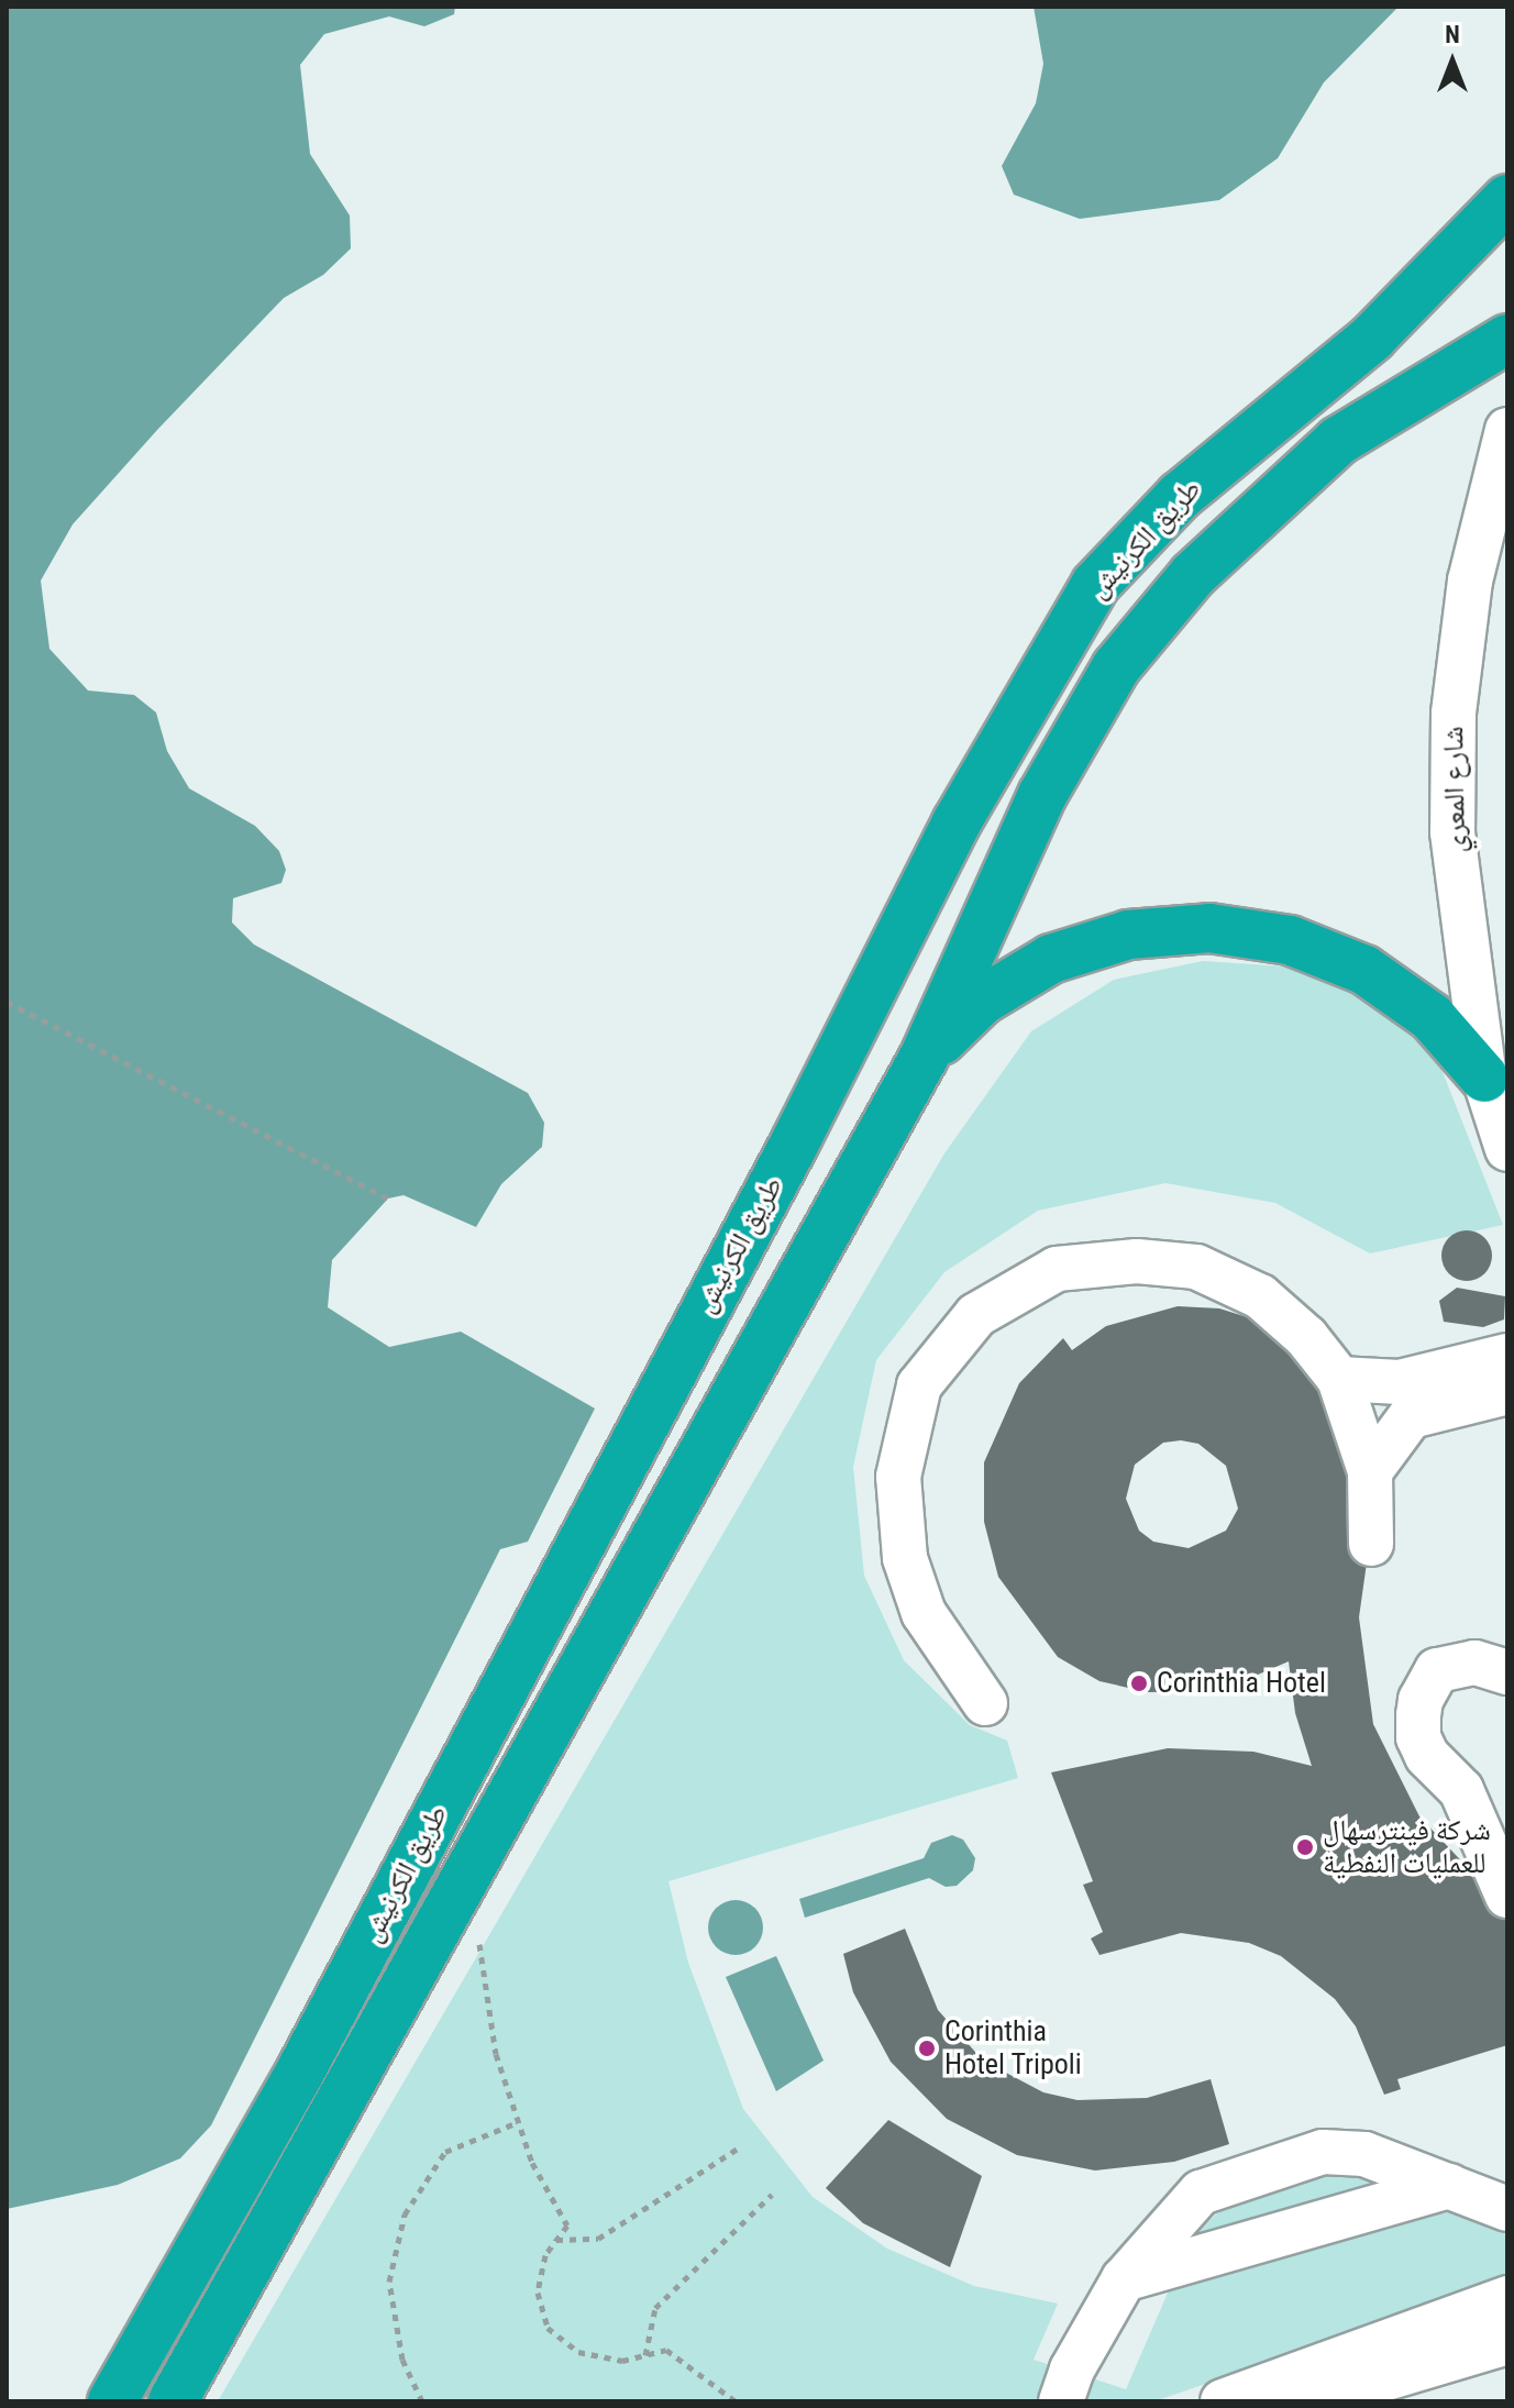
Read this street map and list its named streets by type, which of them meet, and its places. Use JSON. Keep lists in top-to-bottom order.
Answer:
{
  "streets": {
    "highway": ["طريق الكرنيش"],
    "street": ["شارع المعري"]
  },
  "places": ["Corinthia Hotel", "شركة فينترسهال للعمليات النفطية", "Corinthia Hotel Tripoli"],
  "north": "top"
}
